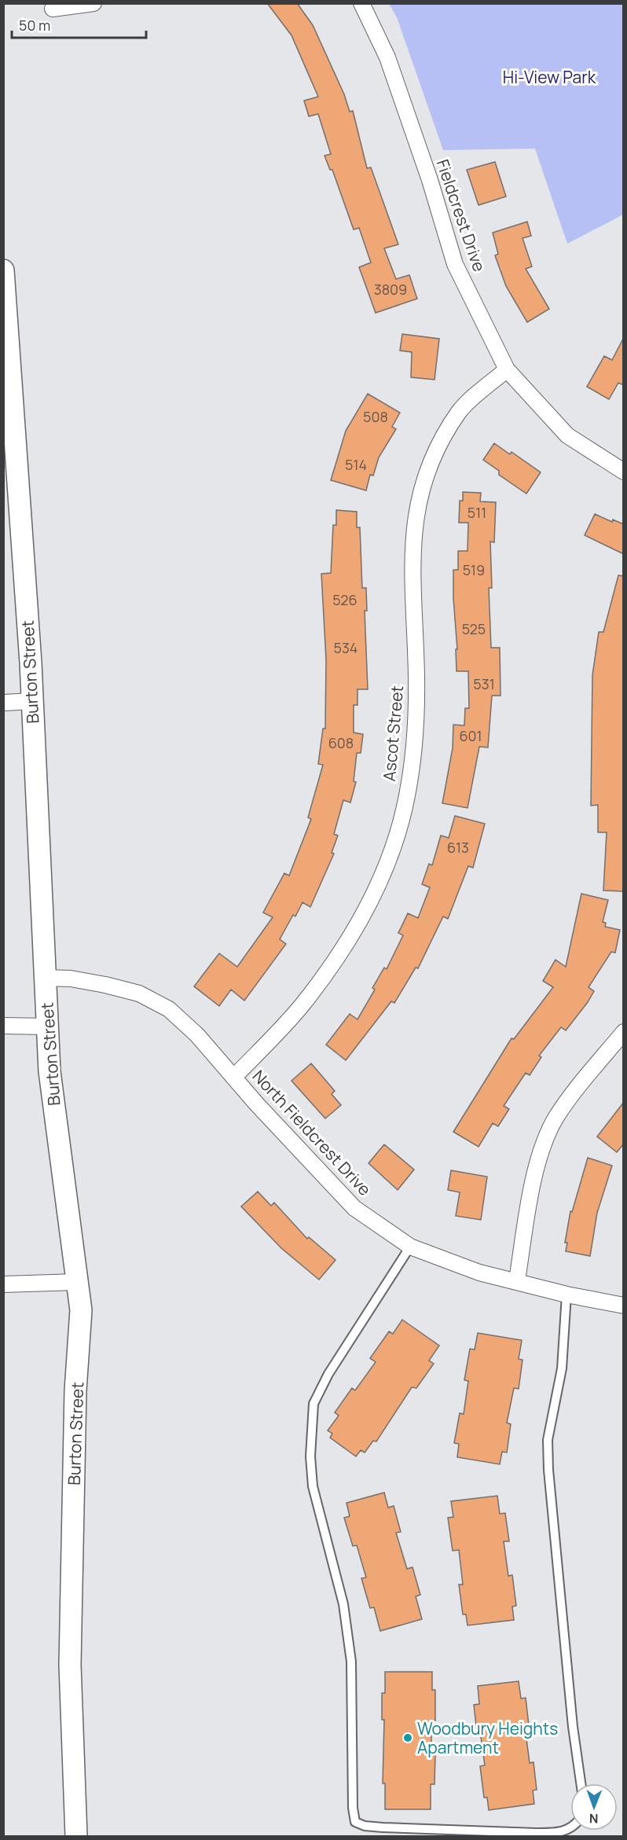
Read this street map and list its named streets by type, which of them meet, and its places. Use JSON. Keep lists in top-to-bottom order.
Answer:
{
  "streets": {
    "street": [
      "Fieldcrest Drive",
      "Burton Street",
      "Ascot Street",
      "North Fieldcrest Drive"
    ]
  },
  "crossings": [
    ["Fieldcrest Drive", "Ascot Street"],
    ["Burton Street", "North Fieldcrest Drive"],
    ["Ascot Street", "North Fieldcrest Drive"]
  ],
  "parks": ["Hi-View Park"],
  "places": ["Woodbury Heights Apartment"],
  "house_numbers": [
    "3809",
    "508",
    "514",
    "511",
    "519",
    "526",
    "525",
    "534",
    "531",
    "601",
    "608",
    "613"
  ],
  "scale_bar": "50 m",
  "north": "bottom"
}
